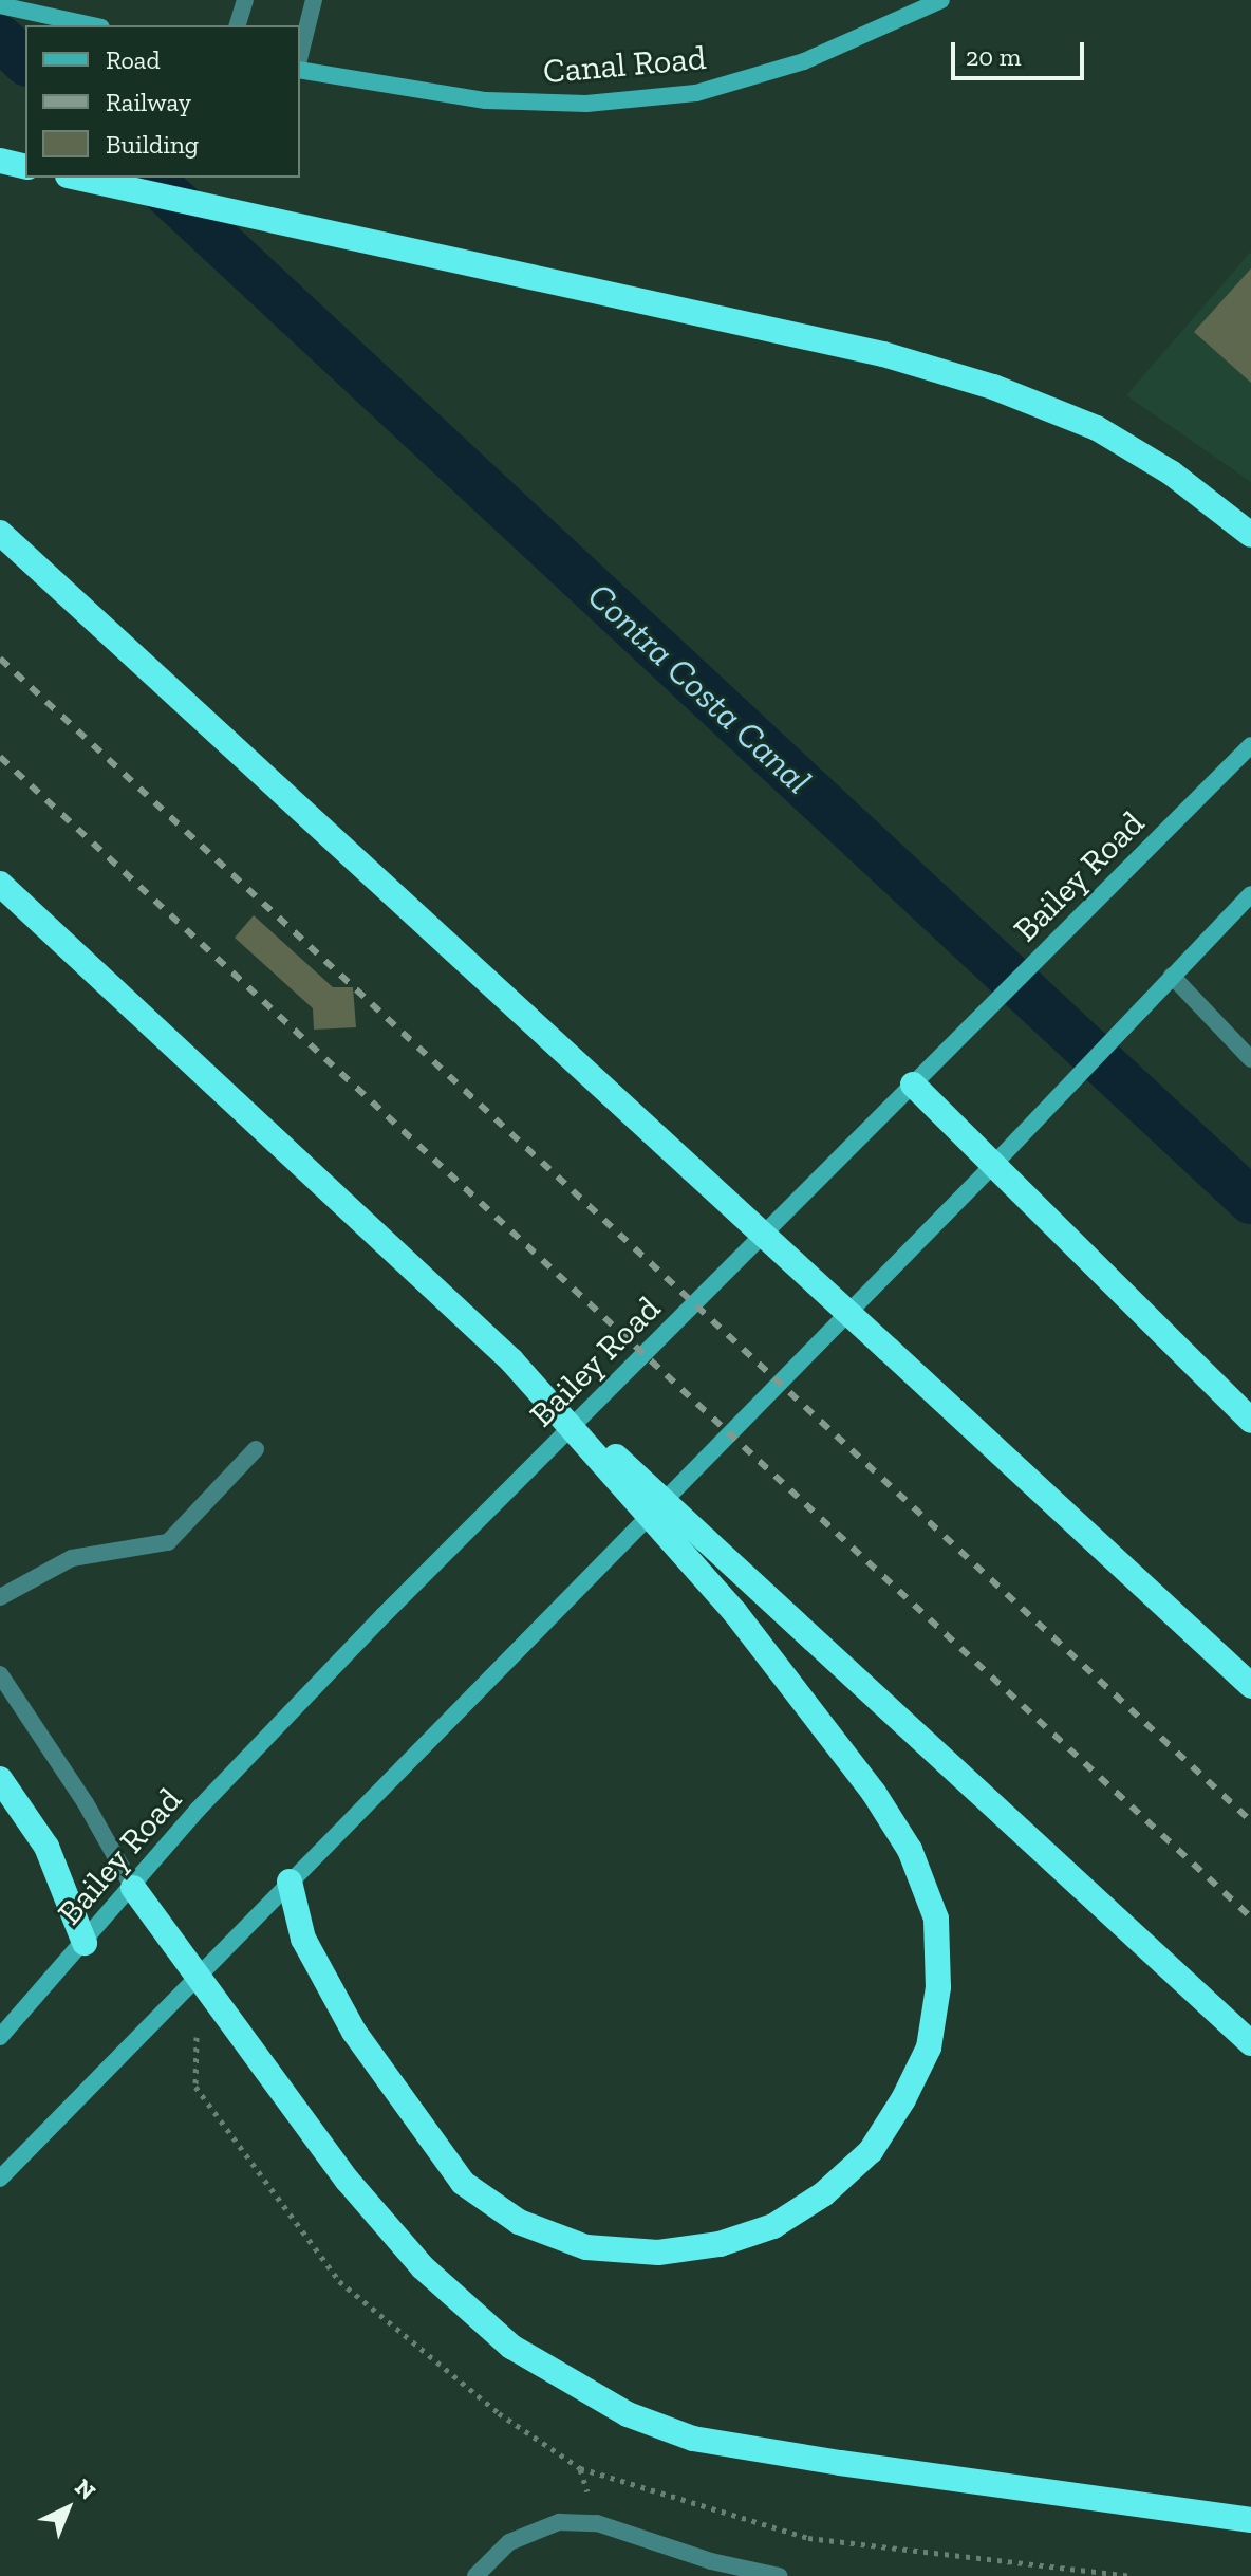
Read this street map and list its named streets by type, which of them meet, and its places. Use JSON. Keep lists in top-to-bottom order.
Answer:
{
  "streets": {
    "main road": ["Canal Road", "Bailey Road"]
  },
  "water": ["Contra Costa Canal"],
  "legend": ["Road", "Railway", "Building"],
  "scale_bar": "20 m",
  "north": "top right"
}
